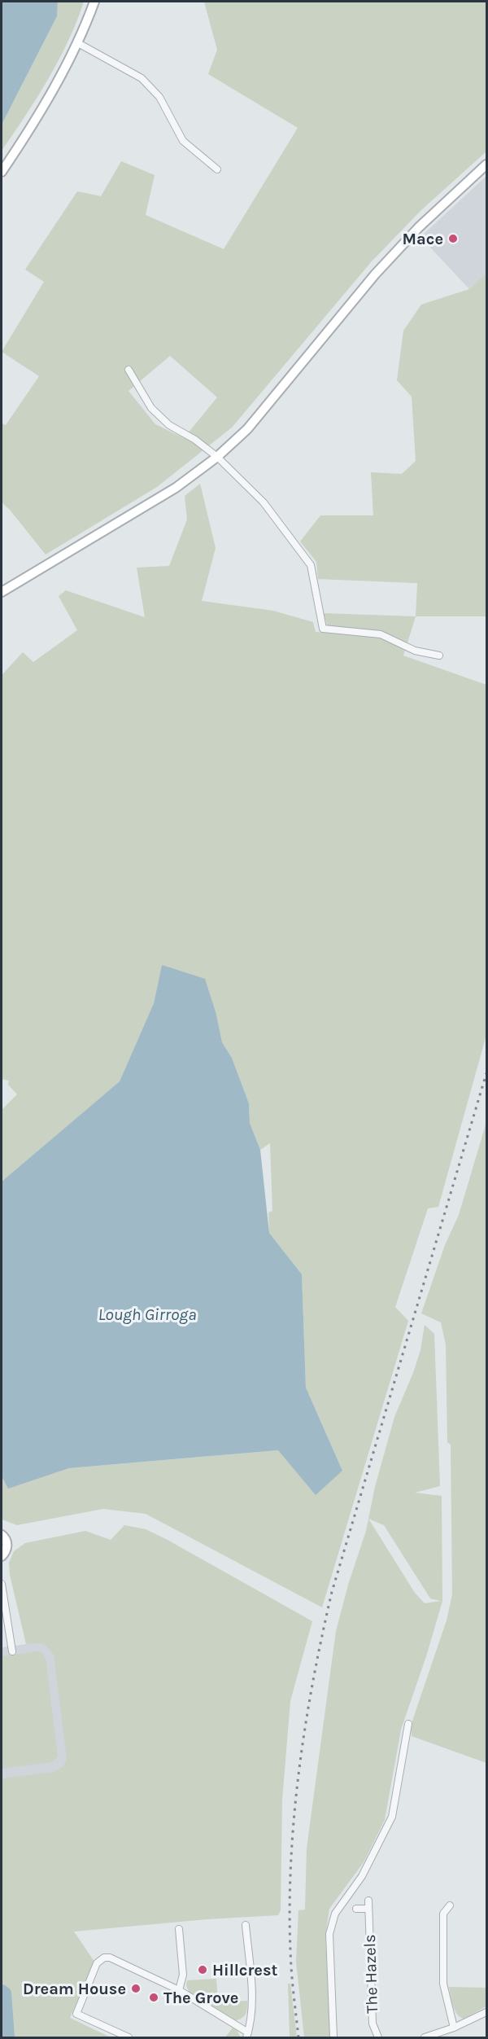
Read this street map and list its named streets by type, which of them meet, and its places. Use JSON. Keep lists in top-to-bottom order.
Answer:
{
  "streets": {
    "street": ["The Hazels"]
  },
  "water": ["Lough Girroga"],
  "places": [
    "Mace",
    "Hillcrest",
    "Dream House",
    "The Grove"
  ]
}
